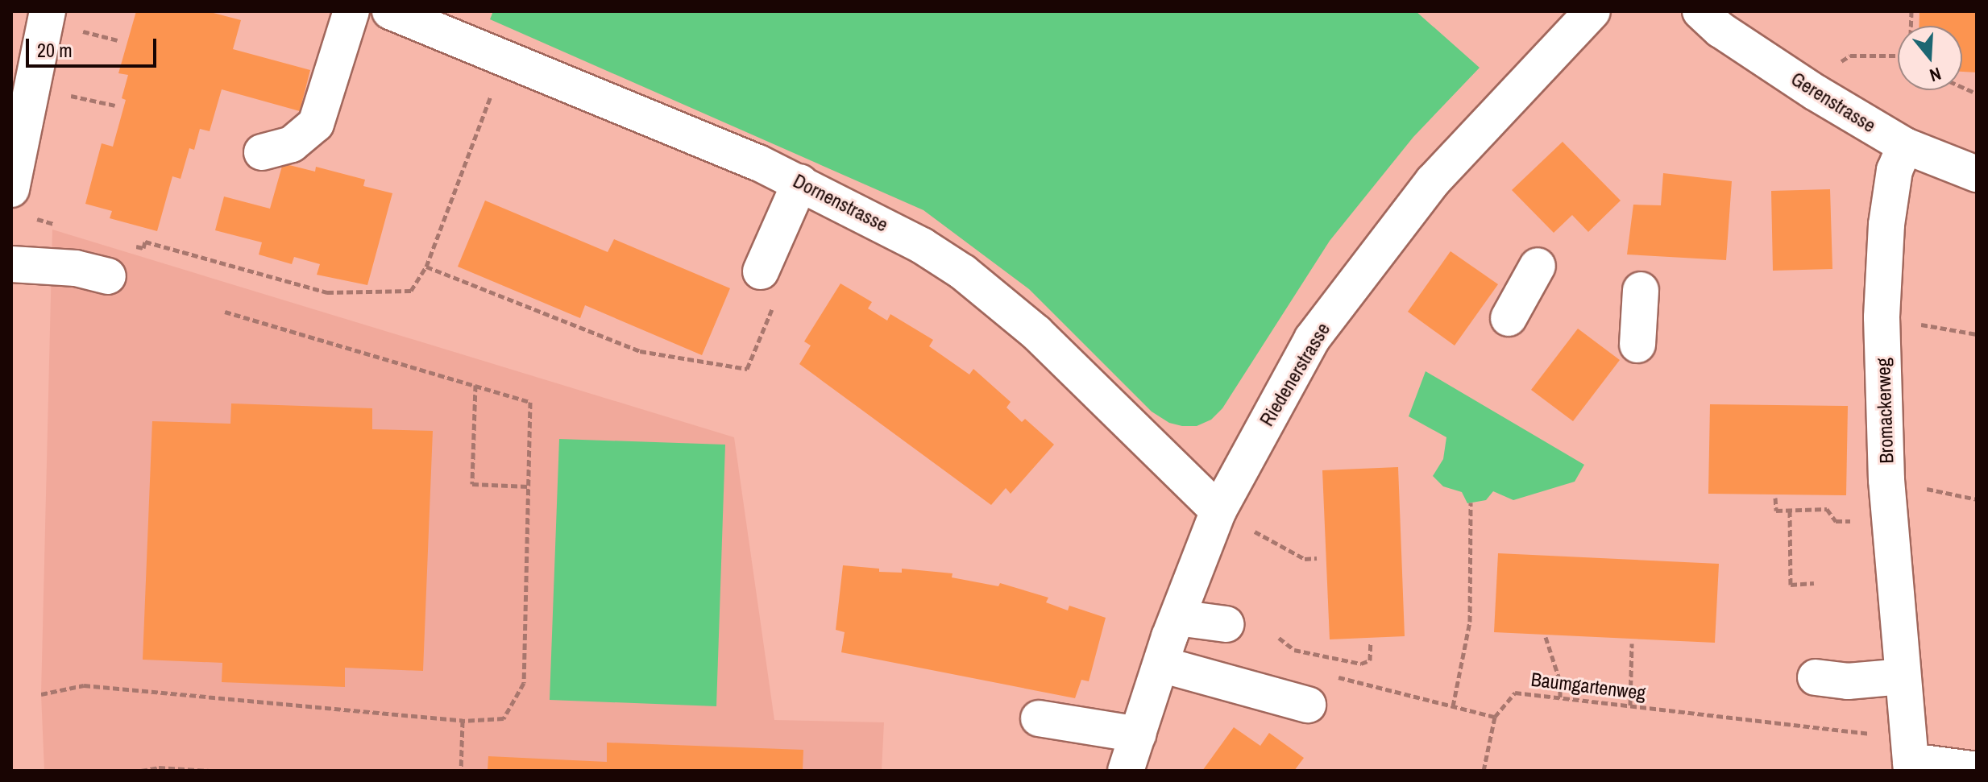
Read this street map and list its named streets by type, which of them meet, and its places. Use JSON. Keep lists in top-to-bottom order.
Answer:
{
  "streets": {
    "street": [
      "Gerenstrasse",
      "Dornenstrasse",
      "Riedenerstrasse",
      "Bromackerweg"
    ],
    "path": ["Baumgartenweg"]
  },
  "crossings": [
    ["Gerenstrasse", "Bromackerweg"],
    ["Dornenstrasse", "Riedenerstrasse"],
    ["Bromackerweg", "Baumgartenweg"]
  ],
  "scale_bar": "20 m",
  "north": "bottom"
}
